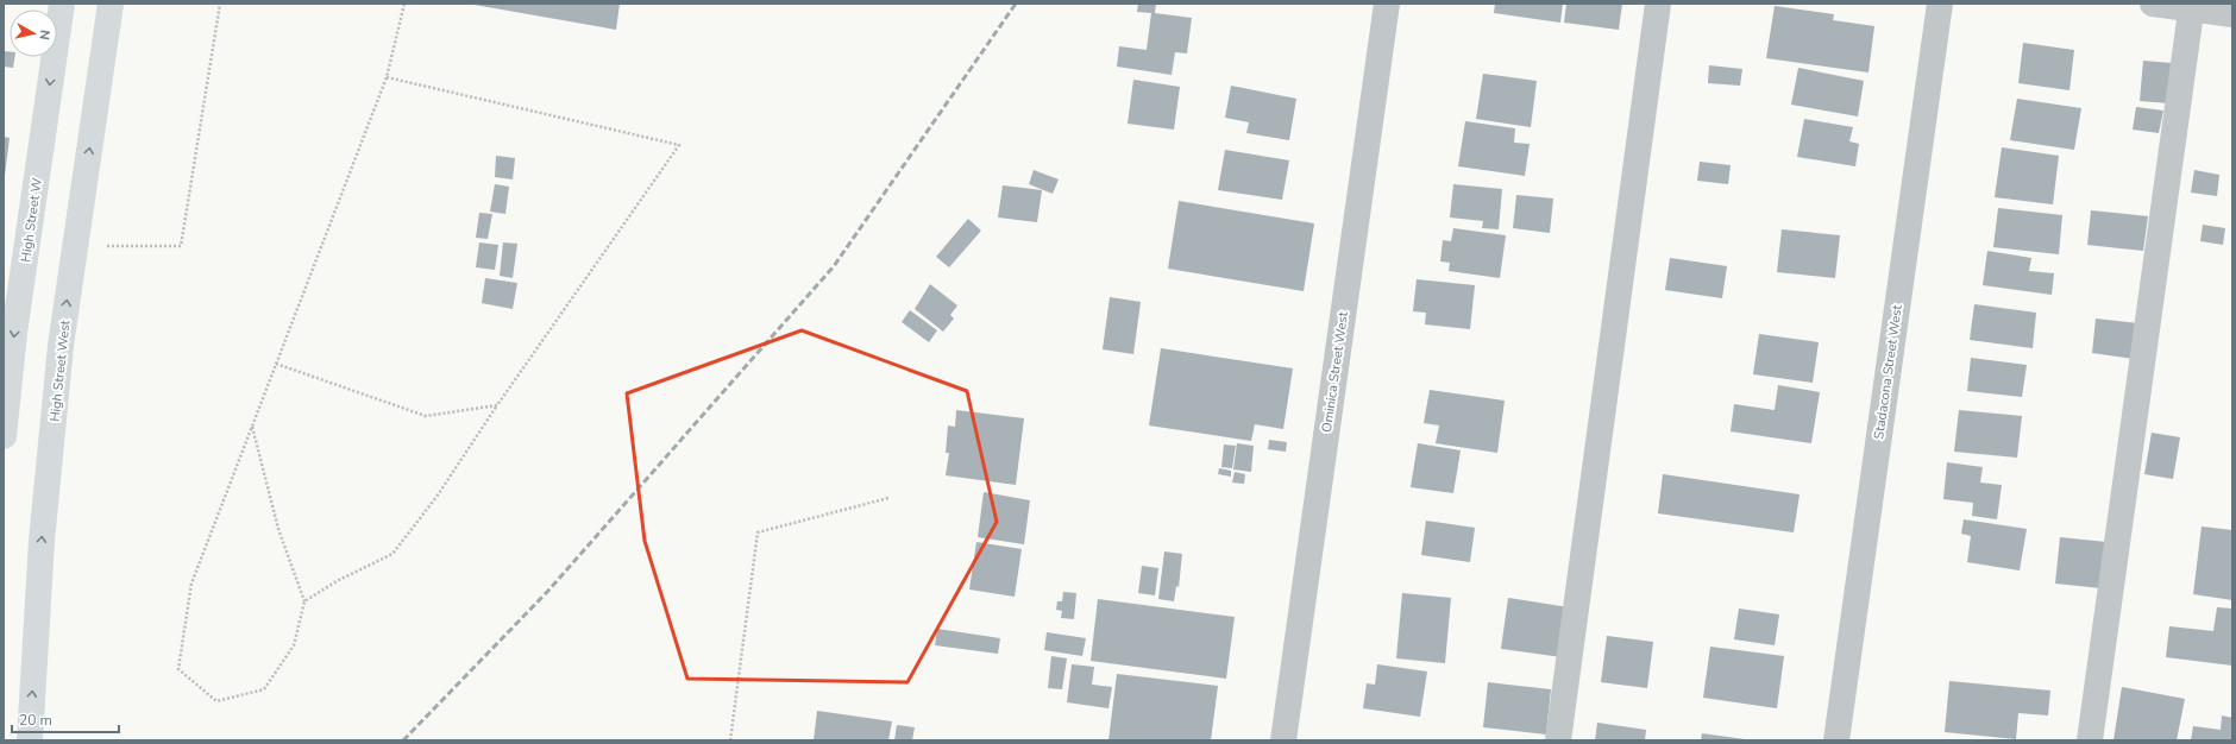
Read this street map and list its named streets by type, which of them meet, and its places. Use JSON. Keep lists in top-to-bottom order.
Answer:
{
  "streets": {
    "main road": ["High Street W", "High Street West"],
    "street": ["Ominica Street West", "Stadacona Street West"]
  },
  "one_way": ["High Street W", "High Street West"],
  "scale_bar": "20 m",
  "north": "right"
}
